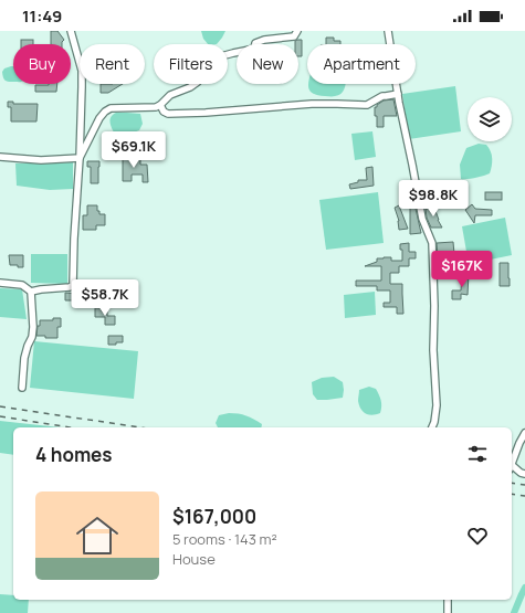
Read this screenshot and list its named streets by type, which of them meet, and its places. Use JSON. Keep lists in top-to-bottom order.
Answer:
{
  "page": {
    "status": "11:49",
    "chip": [
      "Buy",
      "Rent",
      "Filters",
      "New",
      "Apartment"
    ],
    "price": [
      "$69.1K",
      "$98.8K",
      "$167K",
      "$58.7K"
    ],
    "heading": "4 homes",
    "list": [
      {
        "name": "$167,000",
        "note": "5 rooms · 143 m² · House"
      }
    ]
  }
}
